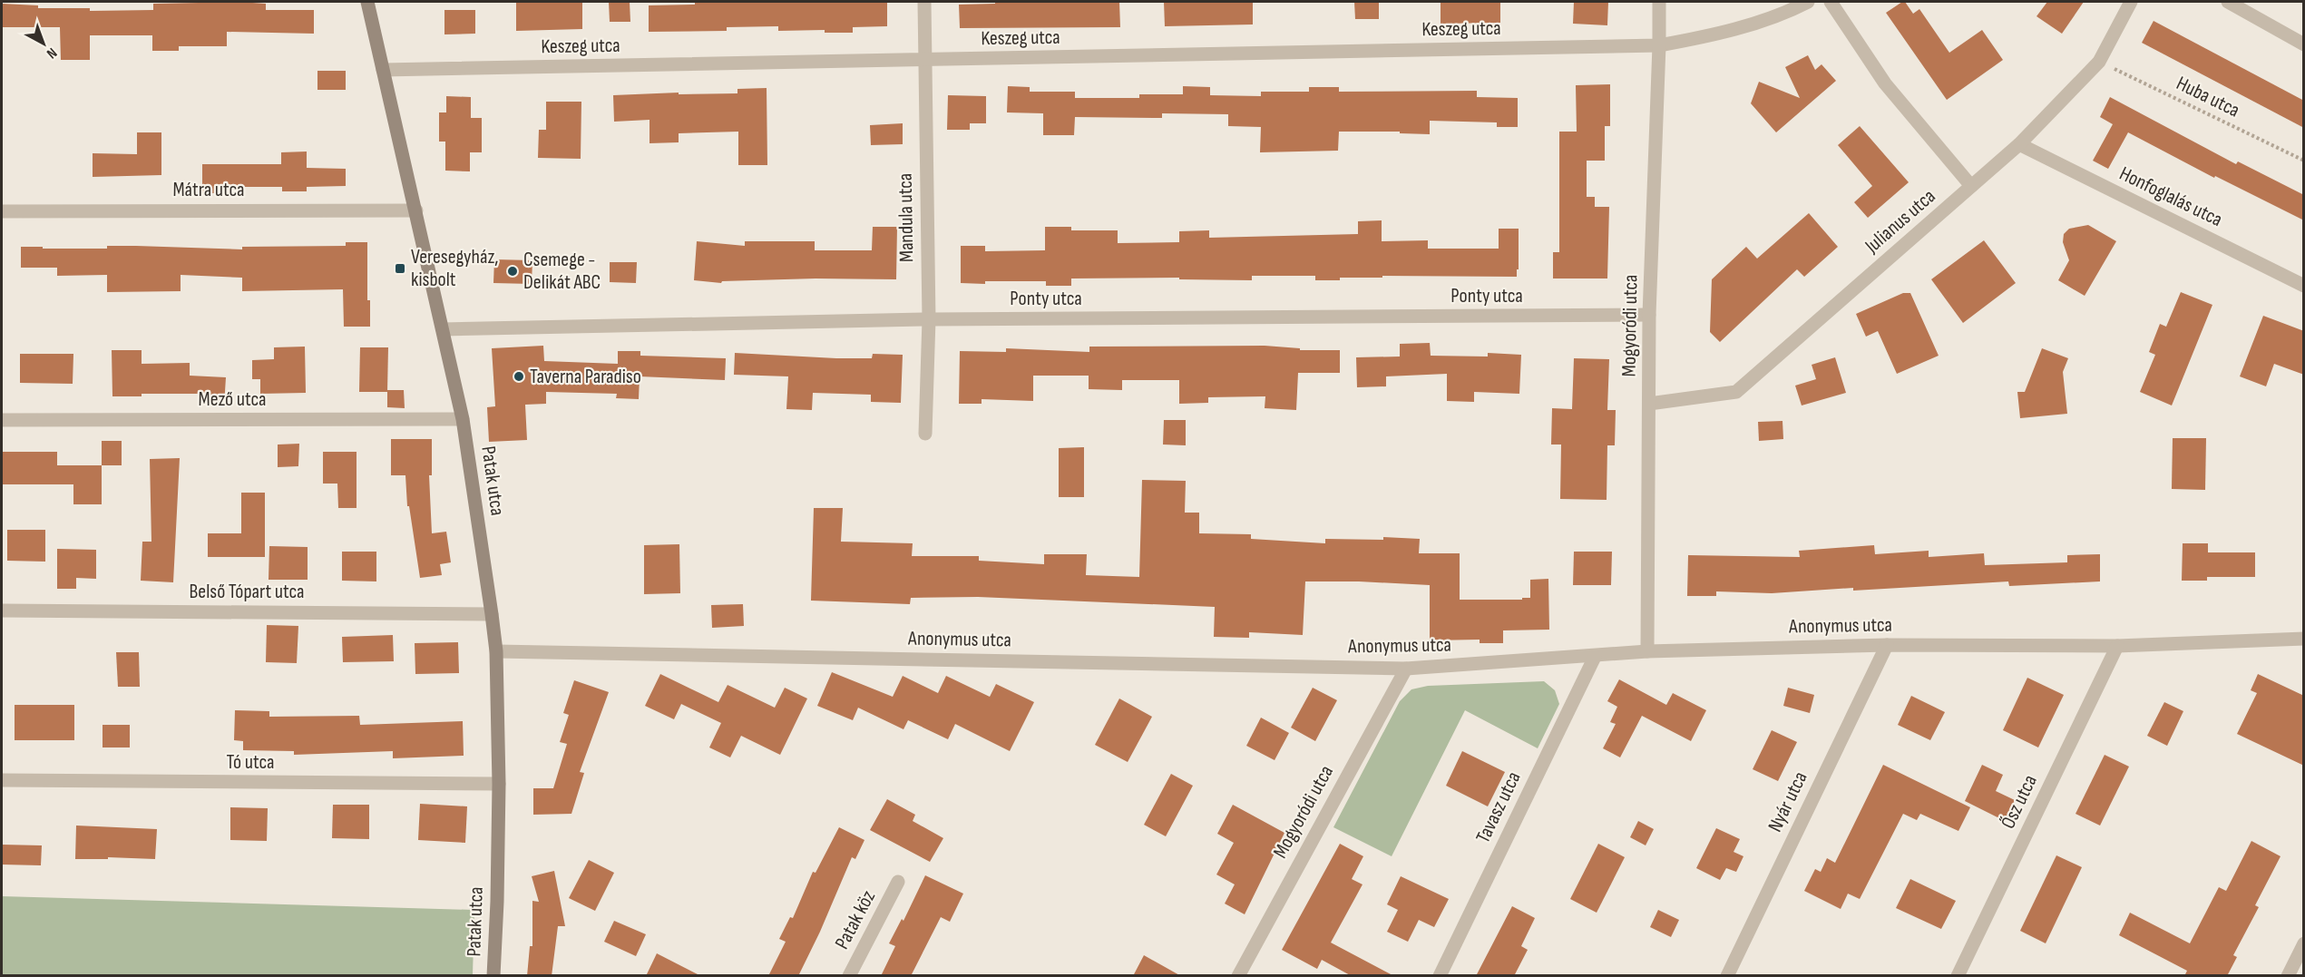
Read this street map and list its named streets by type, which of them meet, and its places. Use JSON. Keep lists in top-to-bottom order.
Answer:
{
  "streets": {
    "street": [
      "Keszeg utca",
      "Mátra utca",
      "Honfoglalás utca",
      "Mandula utca",
      "Julianus utca",
      "Ponty utca",
      "Mogyoródi utca",
      "Mező utca",
      "Patak utca",
      "Belső Tópart utca",
      "Anonymus utca",
      "Tó utca",
      "Nyár utca",
      "Ősz utca",
      "Tavasz utca",
      "Patak köz"
    ],
    "path": ["Huba utca"]
  },
  "crossings": [
    ["Keszeg utca", "Mandula utca"],
    ["Keszeg utca", "Mogyoródi utca"],
    ["Keszeg utca", "Patak utca"],
    ["Huba utca", "Julianus utca"],
    ["Mátra utca", "Patak utca"],
    ["Honfoglalás utca", "Julianus utca"],
    ["Mandula utca", "Ponty utca"],
    ["Julianus utca", "Mogyoródi utca"],
    ["Ponty utca", "Mogyoródi utca"],
    ["Ponty utca", "Patak utca"],
    ["Mogyoródi utca", "Anonymus utca"],
    ["Mező utca", "Patak utca"],
    ["Patak utca", "Belső Tópart utca"],
    ["Patak utca", "Anonymus utca"],
    ["Patak utca", "Tó utca"],
    ["Anonymus utca", "Nyár utca"],
    ["Anonymus utca", "Ősz utca"],
    ["Anonymus utca", "Tavasz utca"]
  ],
  "places": {
    "transit": ["Veresegyház, kisbolt"],
    "other": ["Csemege - Delikát ABC", "Taverna Paradiso"]
  },
  "north": "bottom right"
}
